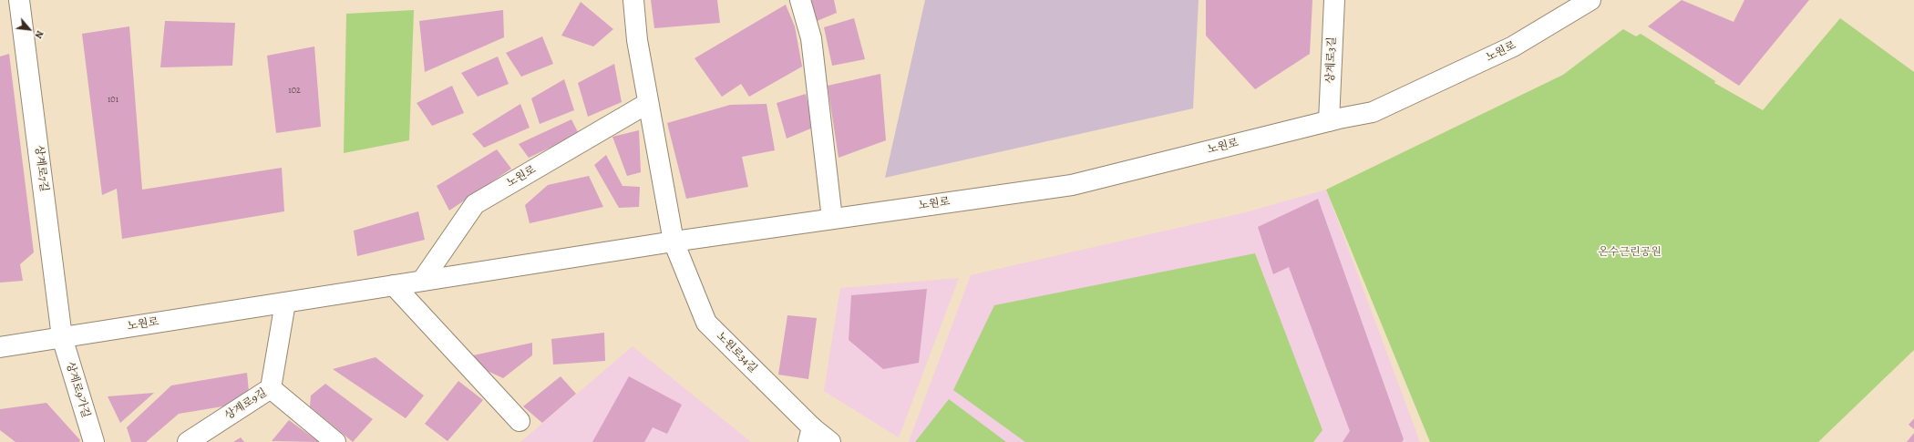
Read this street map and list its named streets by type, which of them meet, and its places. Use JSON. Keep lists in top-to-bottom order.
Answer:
{
  "streets": {
    "street": [
      "노원로",
      "상계로3길",
      "상계로7길",
      "노원로34길",
      "상계로9가길",
      "상계로9길"
    ]
  },
  "crossings": [
    ["노원로", "상계로3길"],
    ["노원로", "상계로7길"],
    ["노원로", "노원로34길"],
    ["노원로", "상계로9가길"],
    ["상계로7길", "상계로9가길"]
  ],
  "parks": ["온수근린공원"],
  "house_numbers": ["102", "101"],
  "north": "bottom right"
}
